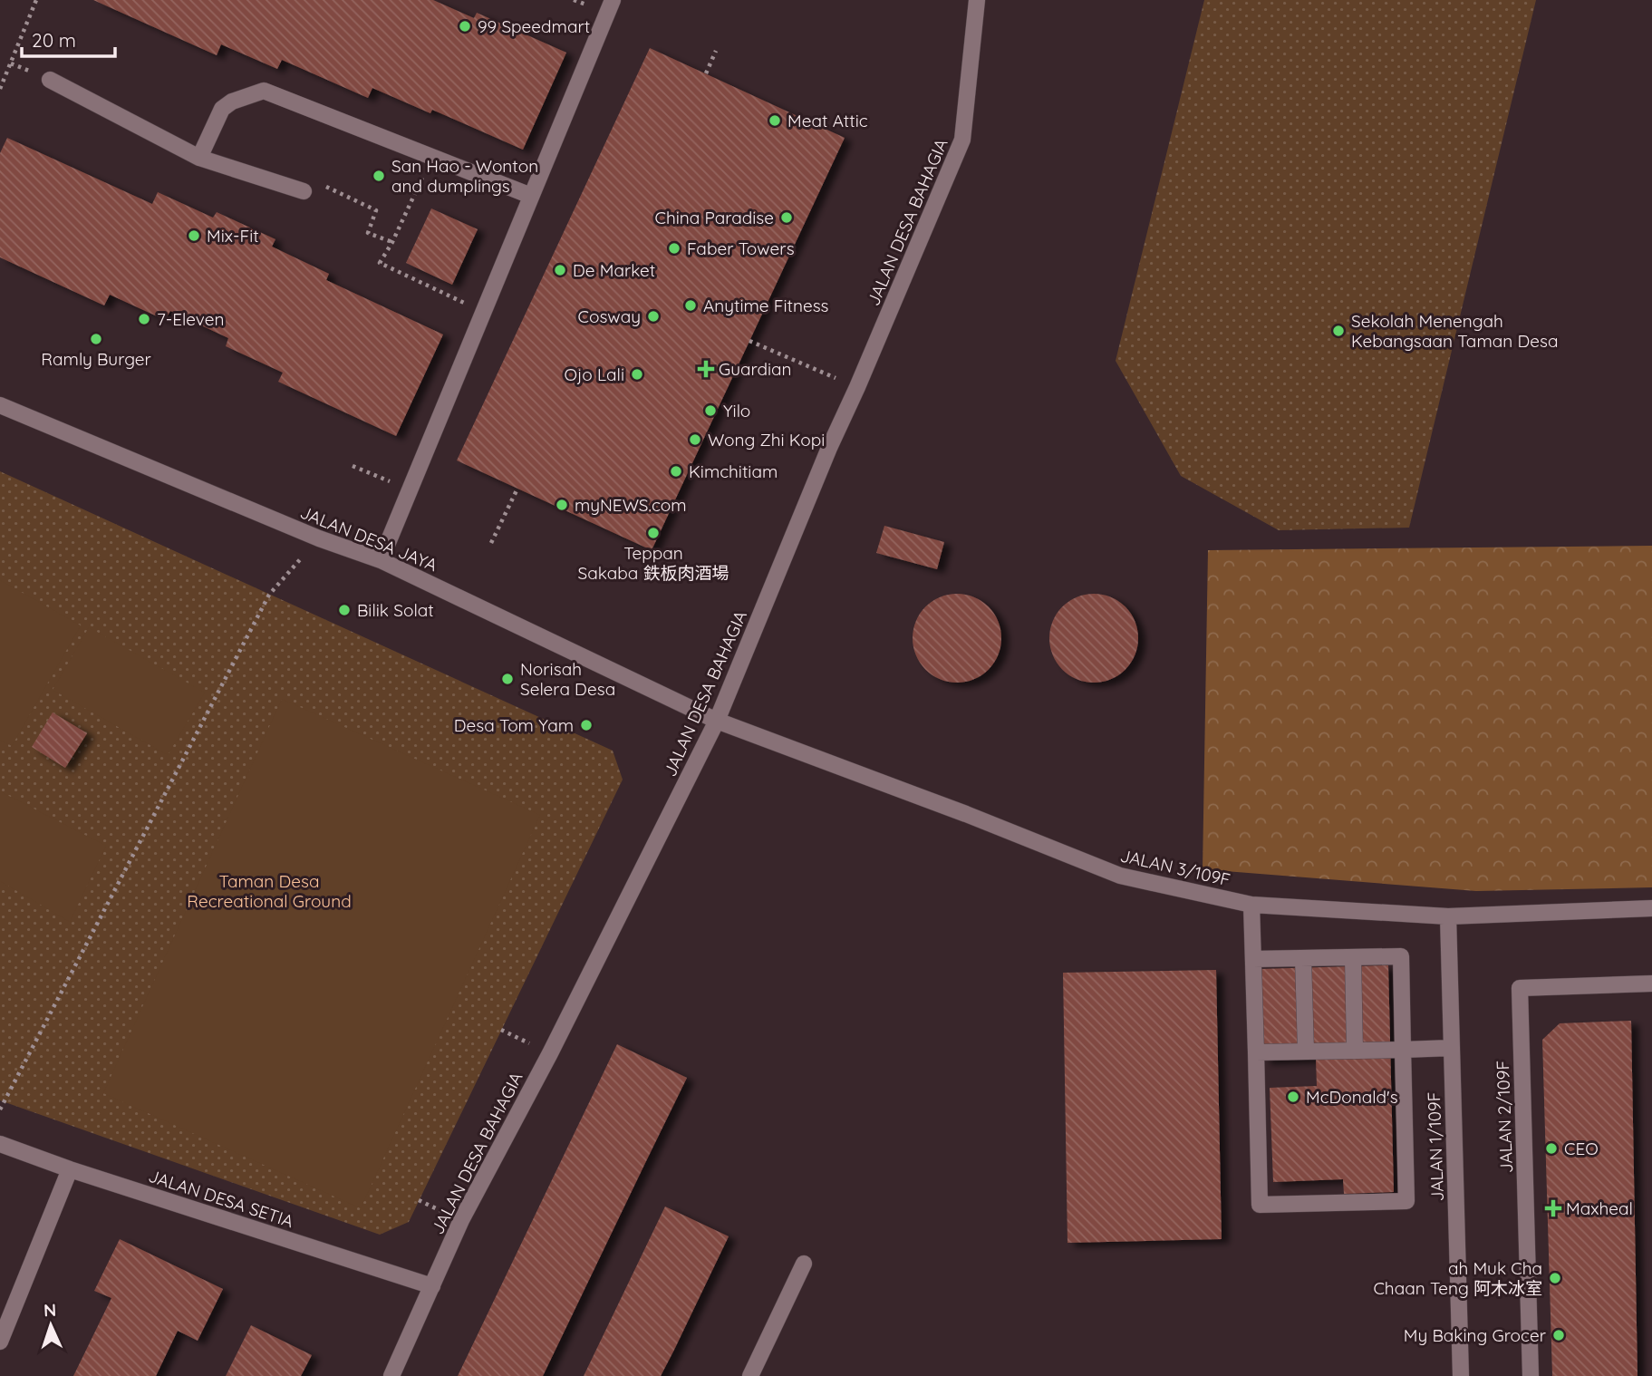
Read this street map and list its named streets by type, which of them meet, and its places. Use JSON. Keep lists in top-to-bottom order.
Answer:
{
  "streets": {
    "street": [
      "JALAN DESA BAHAGIA",
      "JALAN DESA JAYA",
      "JALAN 3/109F",
      "JALAN 2/109F",
      "JALAN 1/109F",
      "JALAN DESA SETIA"
    ]
  },
  "crossings": [
    ["JALAN DESA BAHAGIA", "JALAN DESA JAYA"],
    ["JALAN DESA BAHAGIA", "JALAN 3/109F"],
    ["JALAN DESA BAHAGIA", "JALAN DESA SETIA"],
    ["JALAN DESA JAYA", "JALAN 3/109F"],
    ["JALAN 3/109F", "JALAN 1/109F"]
  ],
  "parks": ["Taman Desa Recreational Ground"],
  "places": {
    "other": [
      "99 Speedmart",
      "Meat Attic",
      "San Hao - Wonton and dumplings",
      "China Paradise",
      "Mix-Fit",
      "Faber Towers",
      "De Market",
      "Anytime Fitness",
      "Cosway",
      "7-Eleven",
      "Sekolah Menengah Kebangsaan Taman Desa",
      "Ramly Burger",
      "Ojo Lali",
      "Yilo",
      "Wong Zhi Kopi",
      "Kimchitiam",
      "myNEWS.com",
      "Teppan Sakaba 鉄板肉酒場",
      "Bilik Solat",
      "Norisah Selera Desa",
      "Desa Tom Yam",
      "McDonald's",
      "CEO",
      "ah Muk Cha Chaan Teng 阿木冰室",
      "My Baking Grocer"
    ],
    "health": ["Guardian", "Maxheal"]
  },
  "scale_bar": "20 m",
  "north": "top"
}
